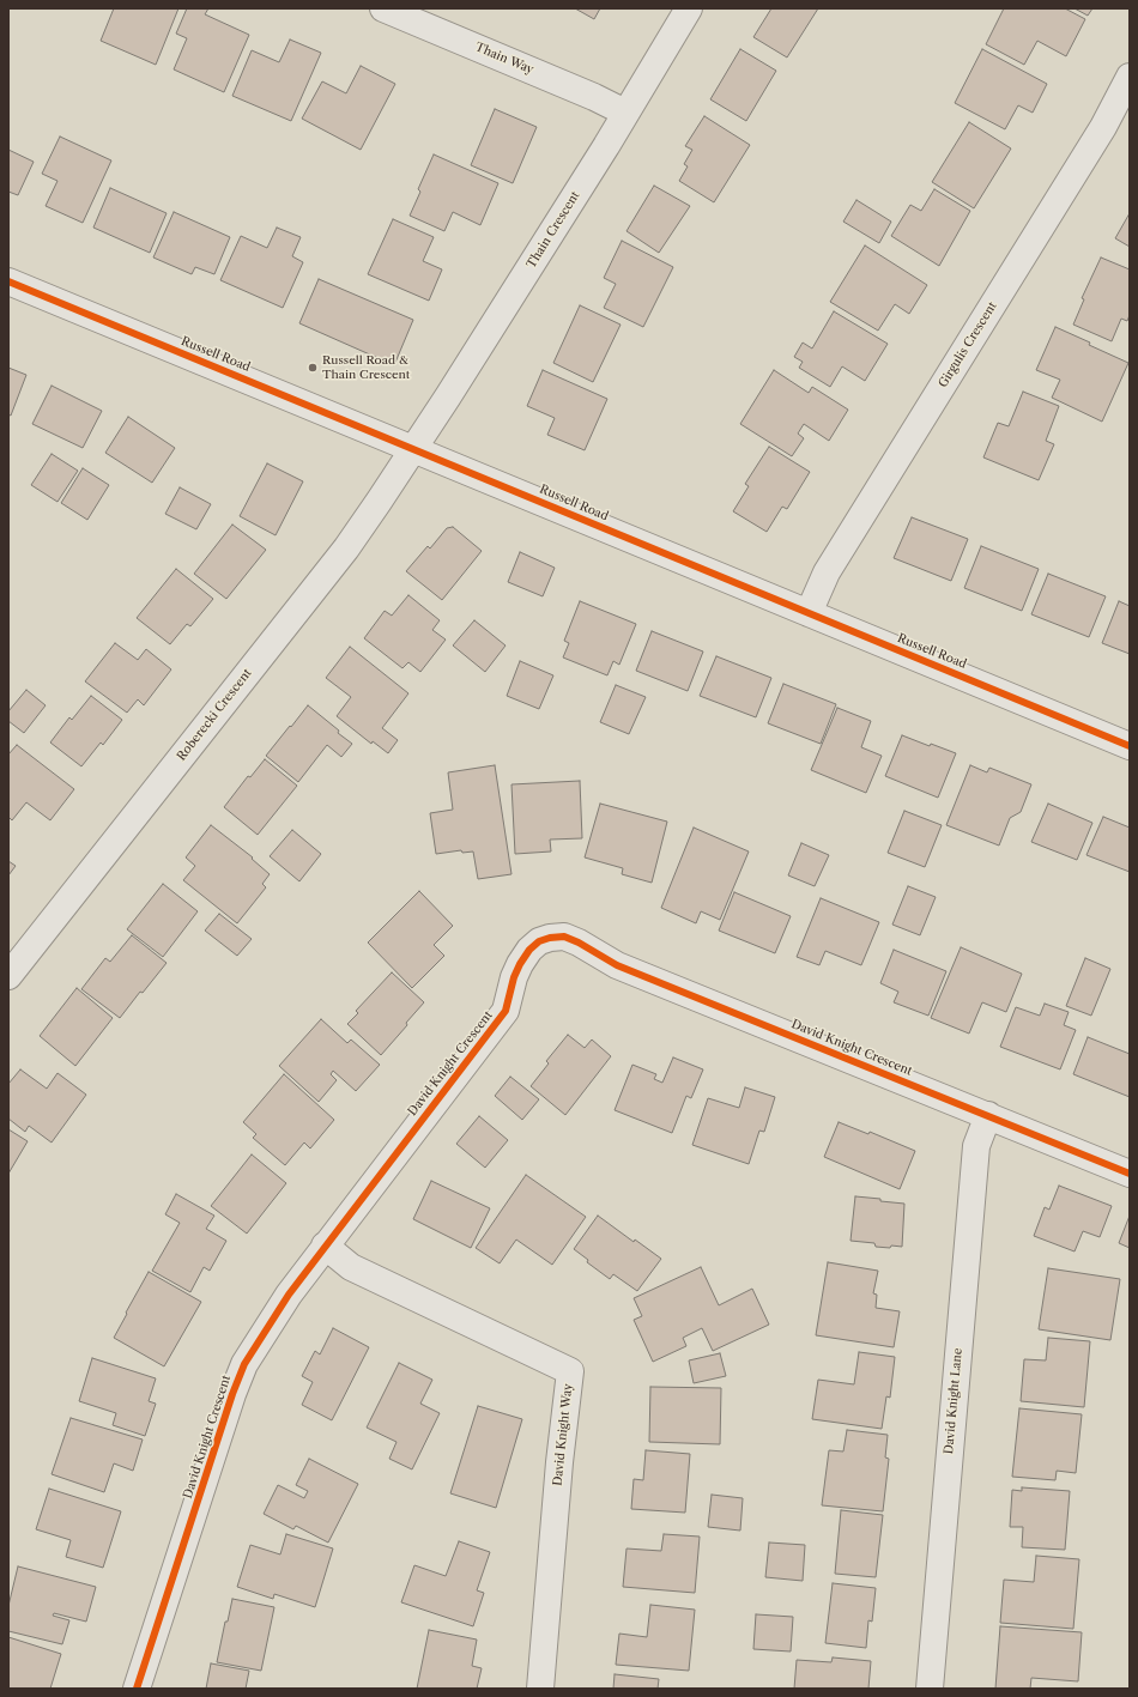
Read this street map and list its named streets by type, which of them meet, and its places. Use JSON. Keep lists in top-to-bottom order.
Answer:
{
  "streets": {
    "street": [
      "Thain Way",
      "Thain Crescent",
      "Girgulis Crescent",
      "Russell Road",
      "Roberecki Crescent",
      "David Knight Crescent",
      "David Knight Lane",
      "David Knight Way"
    ]
  },
  "crossings": [
    ["Thain Way", "Thain Crescent"],
    ["Thain Crescent", "Russell Road"],
    ["Thain Crescent", "Roberecki Crescent"],
    ["Girgulis Crescent", "Russell Road"],
    ["Russell Road", "Roberecki Crescent"],
    ["David Knight Crescent", "David Knight Lane"],
    ["David Knight Crescent", "David Knight Way"]
  ],
  "places": ["Russell Road & Thain Crescent"]
}
